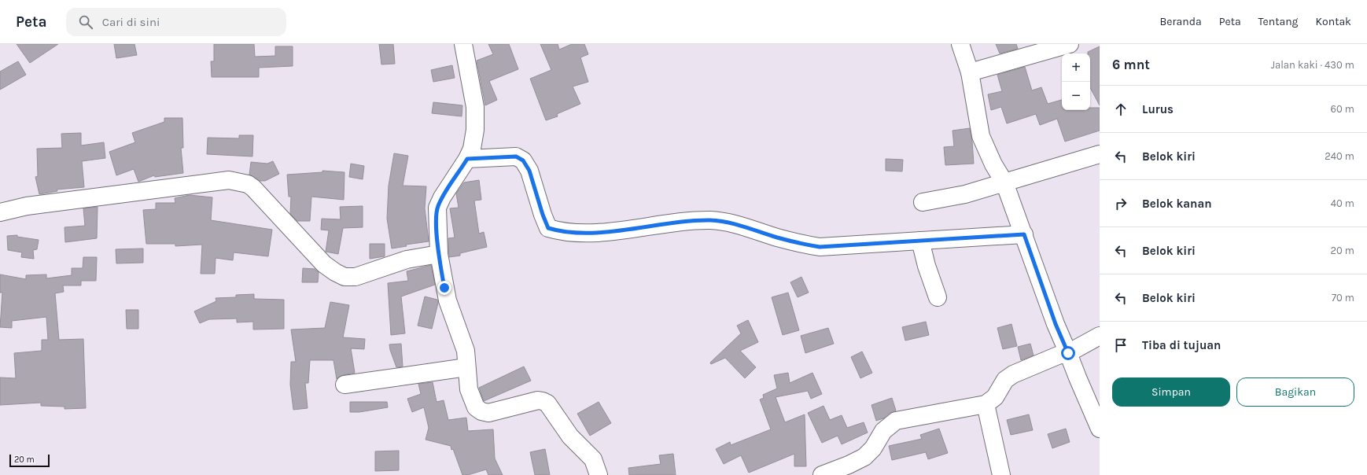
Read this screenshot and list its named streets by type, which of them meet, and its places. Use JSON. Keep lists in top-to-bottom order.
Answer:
{
  "scale_bar": "20 m",
  "page": {
    "header": "Peta",
    "search": "Cari di sini",
    "nav": [
      "Beranda",
      "Peta",
      "Tentang",
      "Kontak"
    ],
    "heading": ["6 mnt", "Jalan kaki · 430 m"],
    "map_buttons": ["+", "−"],
    "list": [
      ["Lurus", "60 m"],
      ["Belok kiri", "240 m"],
      ["Belok kanan", "40 m"],
      ["Belok kiri", "20 m"],
      ["Belok kiri", "70 m"],
      "Tiba di tujuan"
    ],
    "buttons": ["Simpan", "Bagikan"],
    "scale": "20 m"
  }
}
